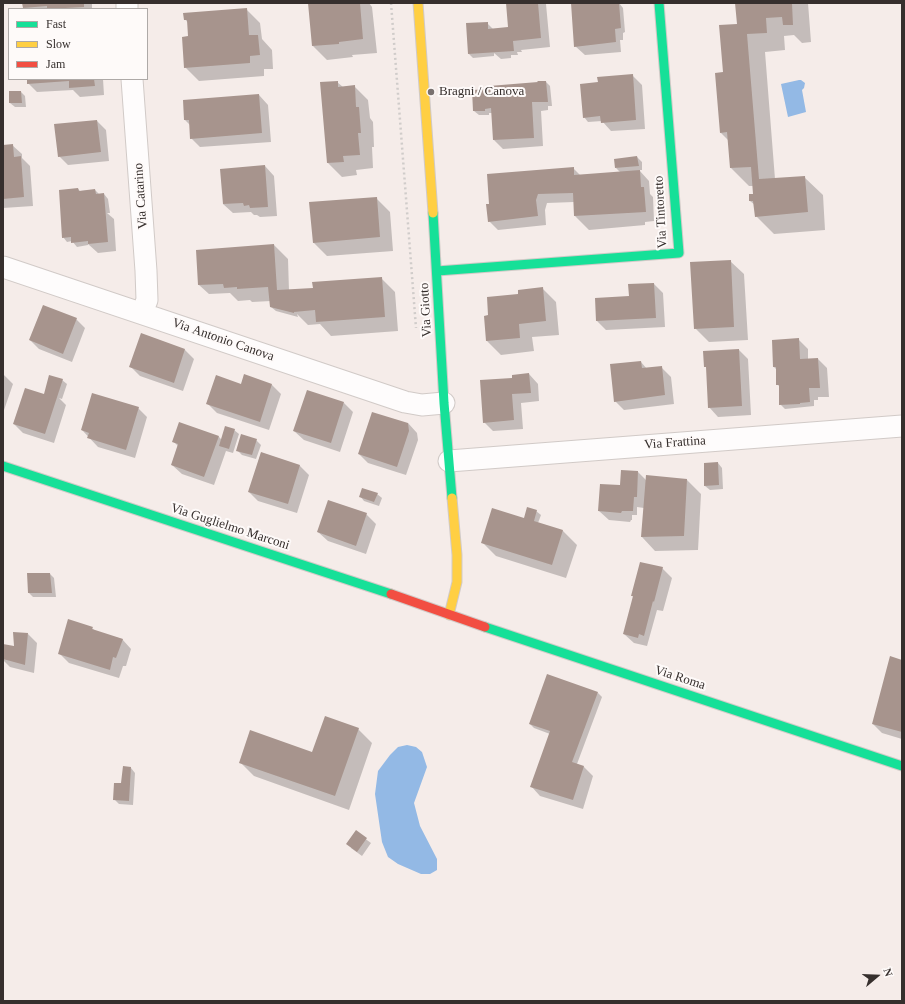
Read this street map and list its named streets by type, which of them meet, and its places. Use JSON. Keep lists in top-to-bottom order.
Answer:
{
  "streets": {
    "street": [
      "Via Catarino",
      "Via Tintoretto",
      "Via Giotto",
      "Via Antonio Canova",
      "Via Frattina",
      "Via Guglielmo Marconi",
      "Via Roma"
    ]
  },
  "crossings": [
    ["Via Catarino", "Via Antonio Canova"],
    ["Via Tintoretto", "Via Giotto"],
    ["Via Giotto", "Via Antonio Canova"],
    ["Via Giotto", "Via Frattina"],
    ["Via Giotto", "Via Guglielmo Marconi"],
    ["Via Giotto", "Via Roma"],
    ["Via Guglielmo Marconi", "Via Roma"]
  ],
  "places": ["Bragni / Canova"],
  "legend": ["Fast", "Slow", "Jam"],
  "north": "right"
}
